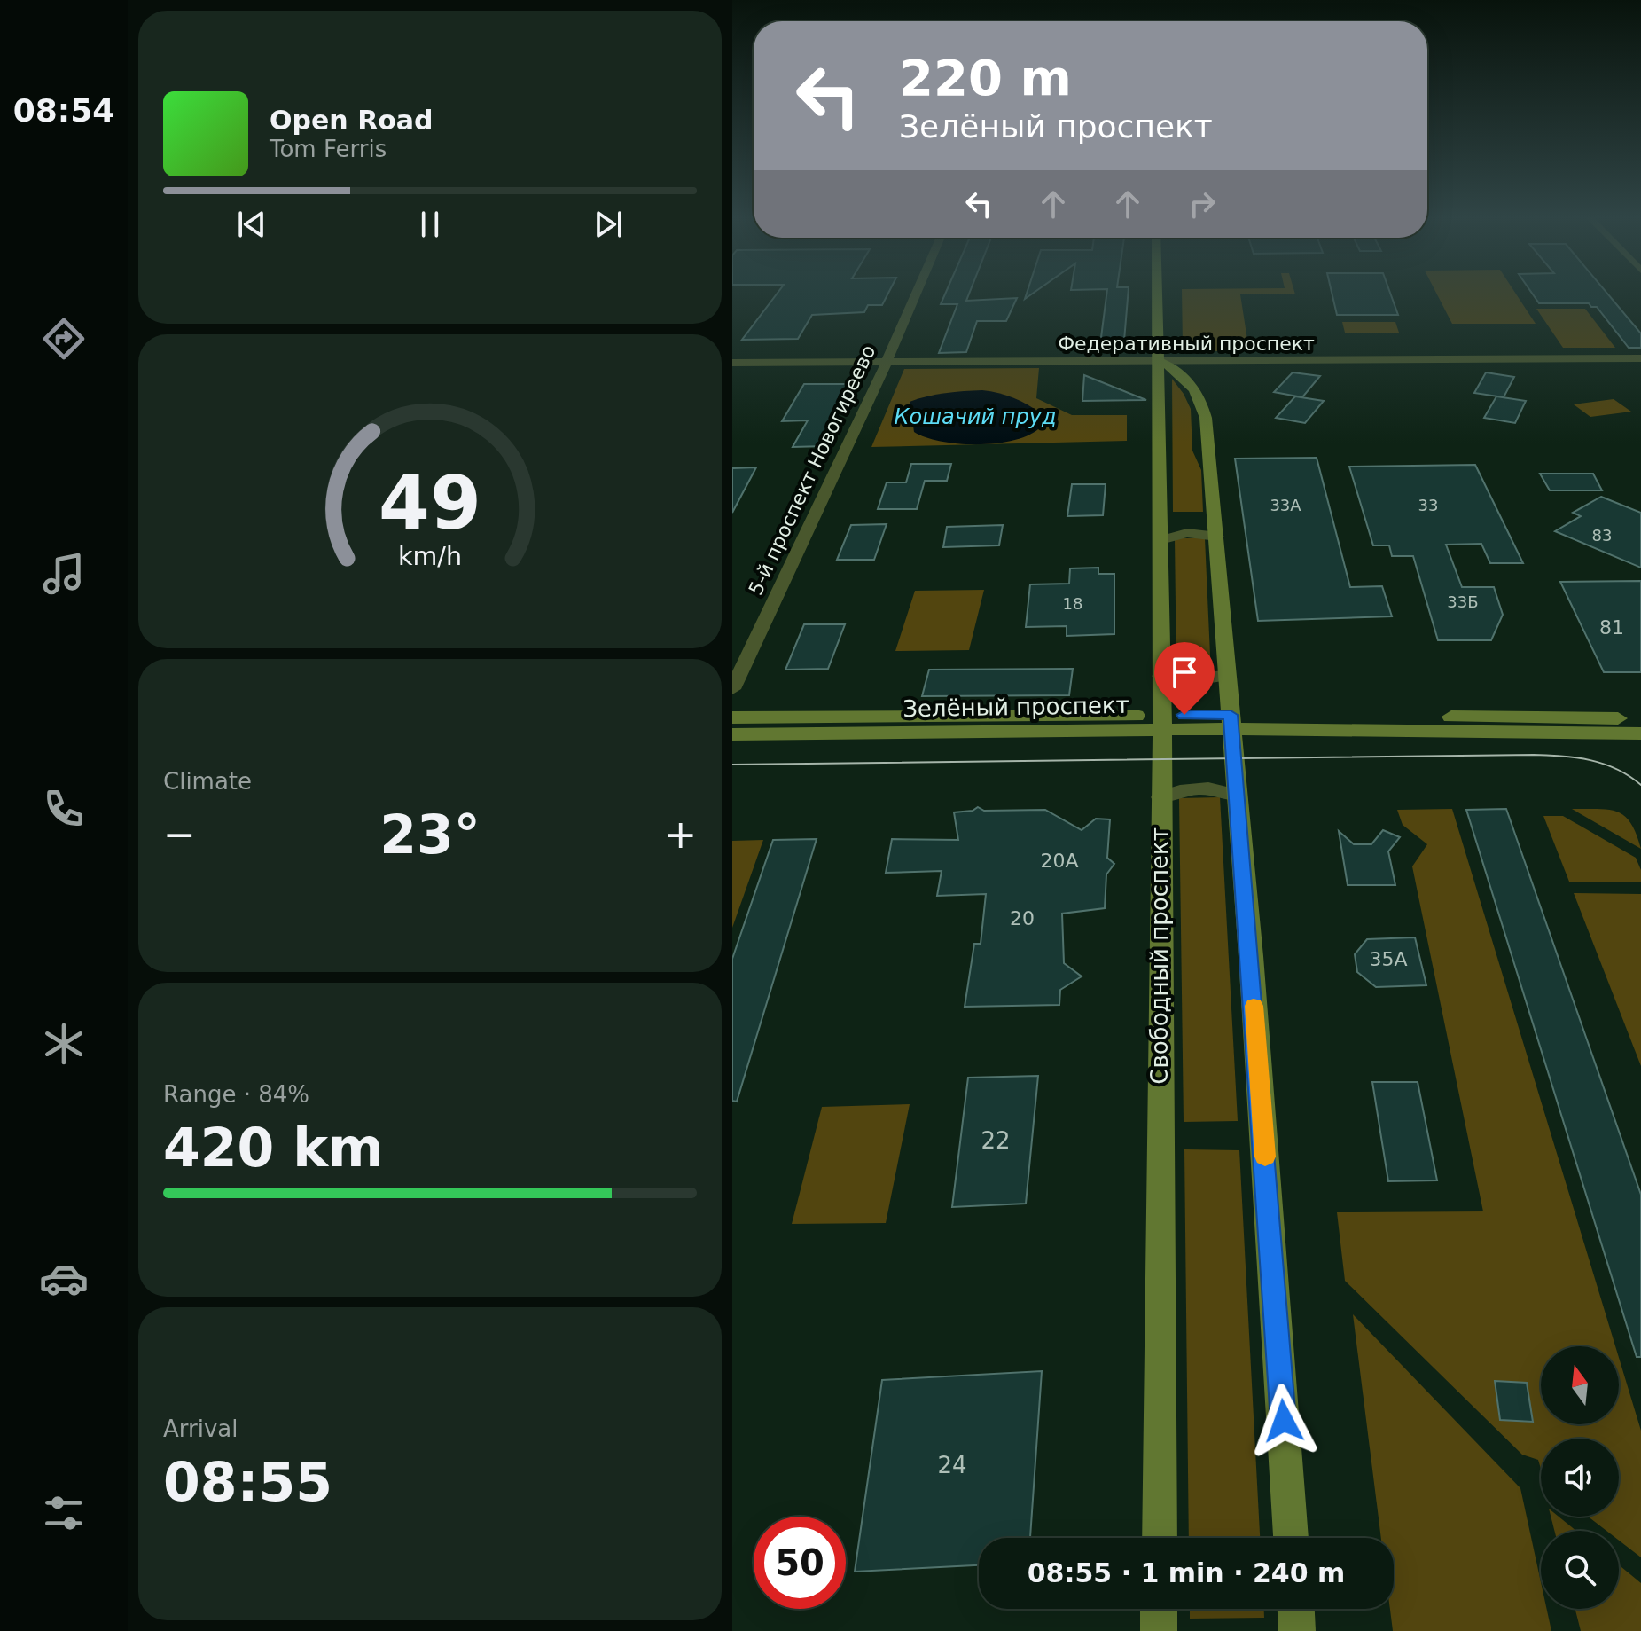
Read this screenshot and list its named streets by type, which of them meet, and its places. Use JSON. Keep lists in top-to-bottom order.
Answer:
{
  "streets": {
    "main road": ["Зелёный проспект", "Свободный проспект"],
    "street": ["Федеративный проспект", "5-й проспект Новогиреево"]
  },
  "crossings": [
    ["Федеративный проспект", "5-й проспект Новогиреево"],
    ["Федеративный проспект", "Свободный проспект"],
    ["Зелёный проспект", "Свободный проспект"]
  ],
  "water": ["Кошачий пруд"],
  "house_numbers": [
    "33А",
    "33",
    "83",
    "33Б",
    "18",
    "81",
    "20А",
    "20",
    "35А",
    "22",
    "24"
  ],
  "north": "top",
  "page": {
    "tabs": "08:54",
    "turn": ["220 m", "Зелёный проспект"],
    "song": ["Open Road", "Tom Ferris"],
    "tile": [
      "Climate",
      ["Range · 84%", "420 km"],
      ["Arrival", "08:55"]
    ],
    "heat": ["−", "23°", "+"],
    "limit": "50",
    "trip": "08:55 · 1 min · 240 m",
    "gauge": ["49", "km/h"]
  }
}
